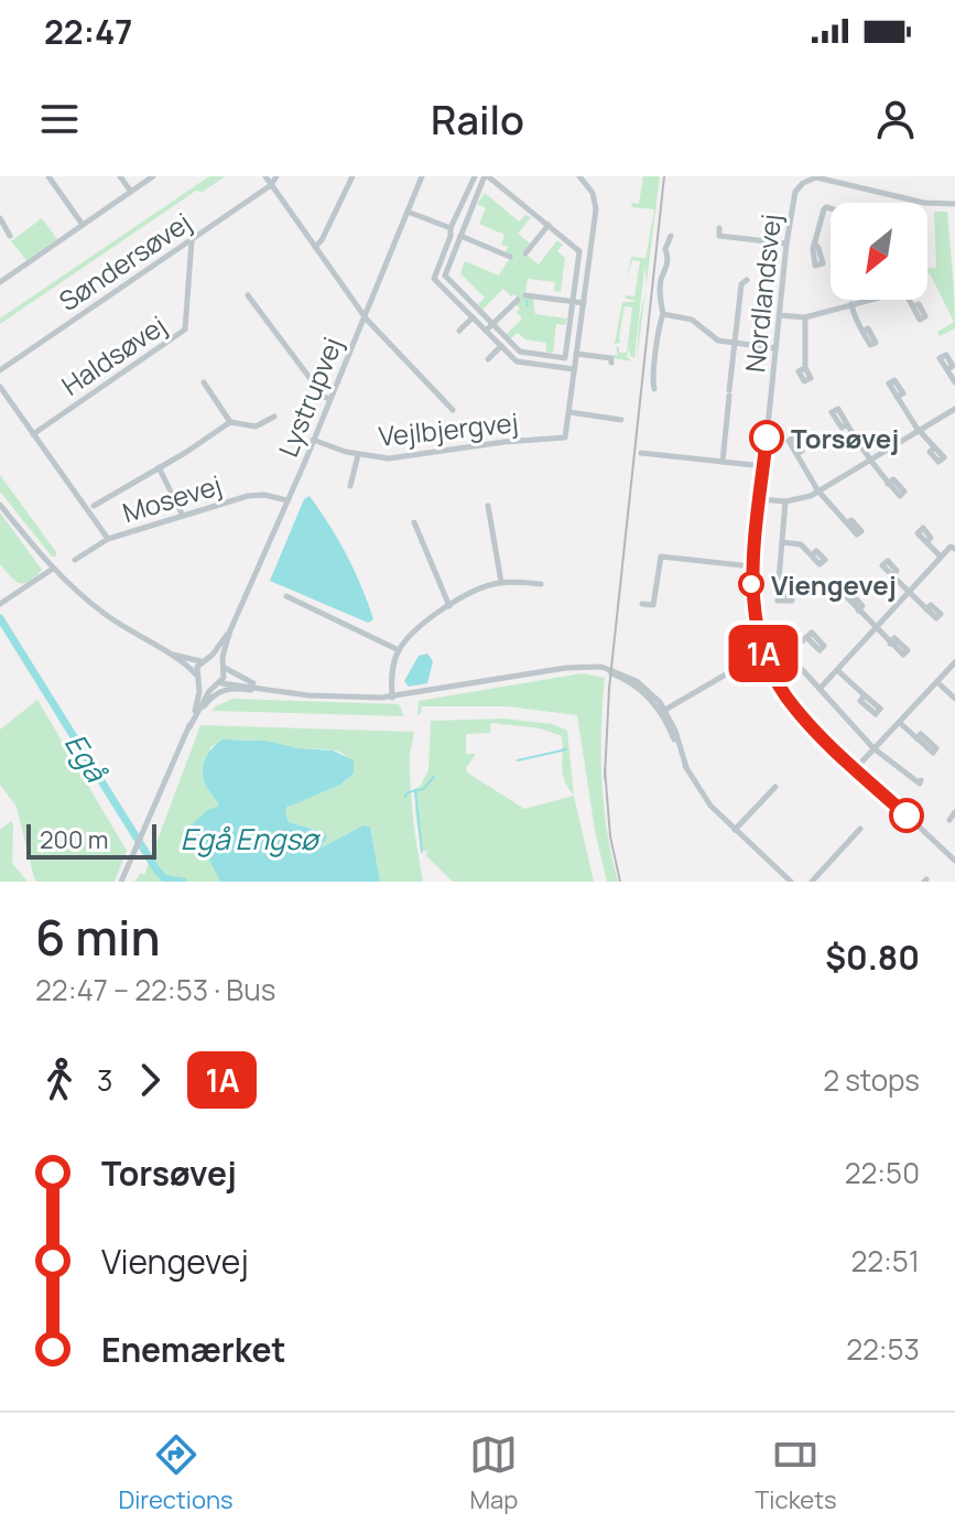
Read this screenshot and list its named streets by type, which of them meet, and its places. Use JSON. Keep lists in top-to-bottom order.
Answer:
{
  "streets": {
    "street": [
      "Søndersøvej",
      "Nordlandsvej",
      "Haldsøvej",
      "Lystrupvej",
      "Vejlbjergvej",
      "Mosevej"
    ]
  },
  "crossings": [
    ["Søndersøvej", "Haldsøvej"],
    ["Lystrupvej", "Vejlbjergvej"],
    ["Lystrupvej", "Mosevej"]
  ],
  "water": ["Egå", "Egå Engsø"],
  "places": ["Torsøvej", "Viengevej"],
  "lines": ["bus line 1A"],
  "scale_bar": "200 m",
  "north": "bottom left",
  "page": {
    "status": "22:47",
    "header": "Railo",
    "on_map": "1A",
    "scale": "200 m",
    "heading": ["6 min", "22:47 – 22:53 · Bus", "$0.80"],
    "legs": ["3", "1A", "2 stops"],
    "list": [
      {
        "name": "Torsøvej",
        "value": "22:50"
      },
      {
        "name": "Viengevej",
        "value": "22:51"
      },
      {
        "name": "Enemærket",
        "value": "22:53"
      }
    ],
    "tabs": ["Directions", "Map", "Tickets"]
  }
}
